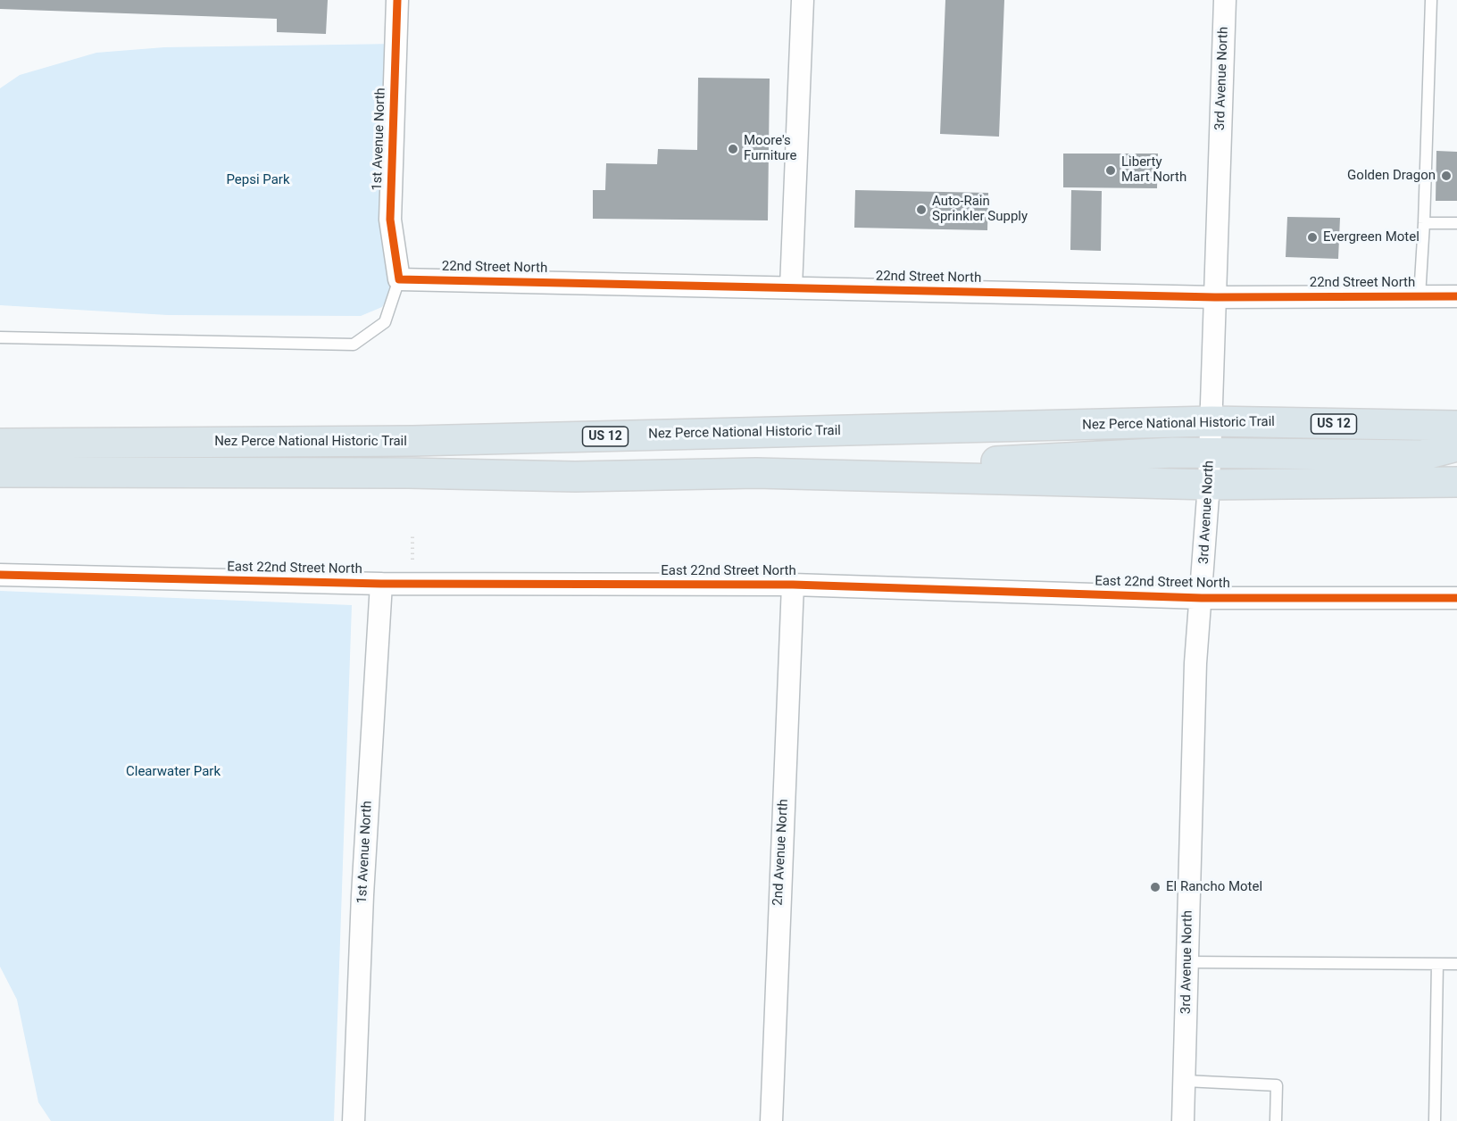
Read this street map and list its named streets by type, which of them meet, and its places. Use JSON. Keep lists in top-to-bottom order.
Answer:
{
  "streets": {
    "highway": ["Nez Perce National Historic Trail", "US 12"],
    "street": [
      "3rd Avenue North",
      "1st Avenue North",
      "22nd Street North",
      "East 22nd Street North",
      "2nd Avenue North"
    ]
  },
  "crossings": [
    ["3rd Avenue North", "22nd Street North"],
    ["3rd Avenue North", "Nez Perce National Historic Trail"],
    ["3rd Avenue North", "East 22nd Street North"],
    ["1st Avenue North", "22nd Street North"],
    ["1st Avenue North", "East 22nd Street North"],
    ["East 22nd Street North", "2nd Avenue North"]
  ],
  "parks": ["Pepsi Park", "Clearwater Park"],
  "places": [
    "Moore's Furniture",
    "Liberty Mart North",
    "Golden Dragon",
    "Auto-Rain Sprinkler Supply",
    "Evergreen Motel",
    "El Rancho Motel"
  ]
}
